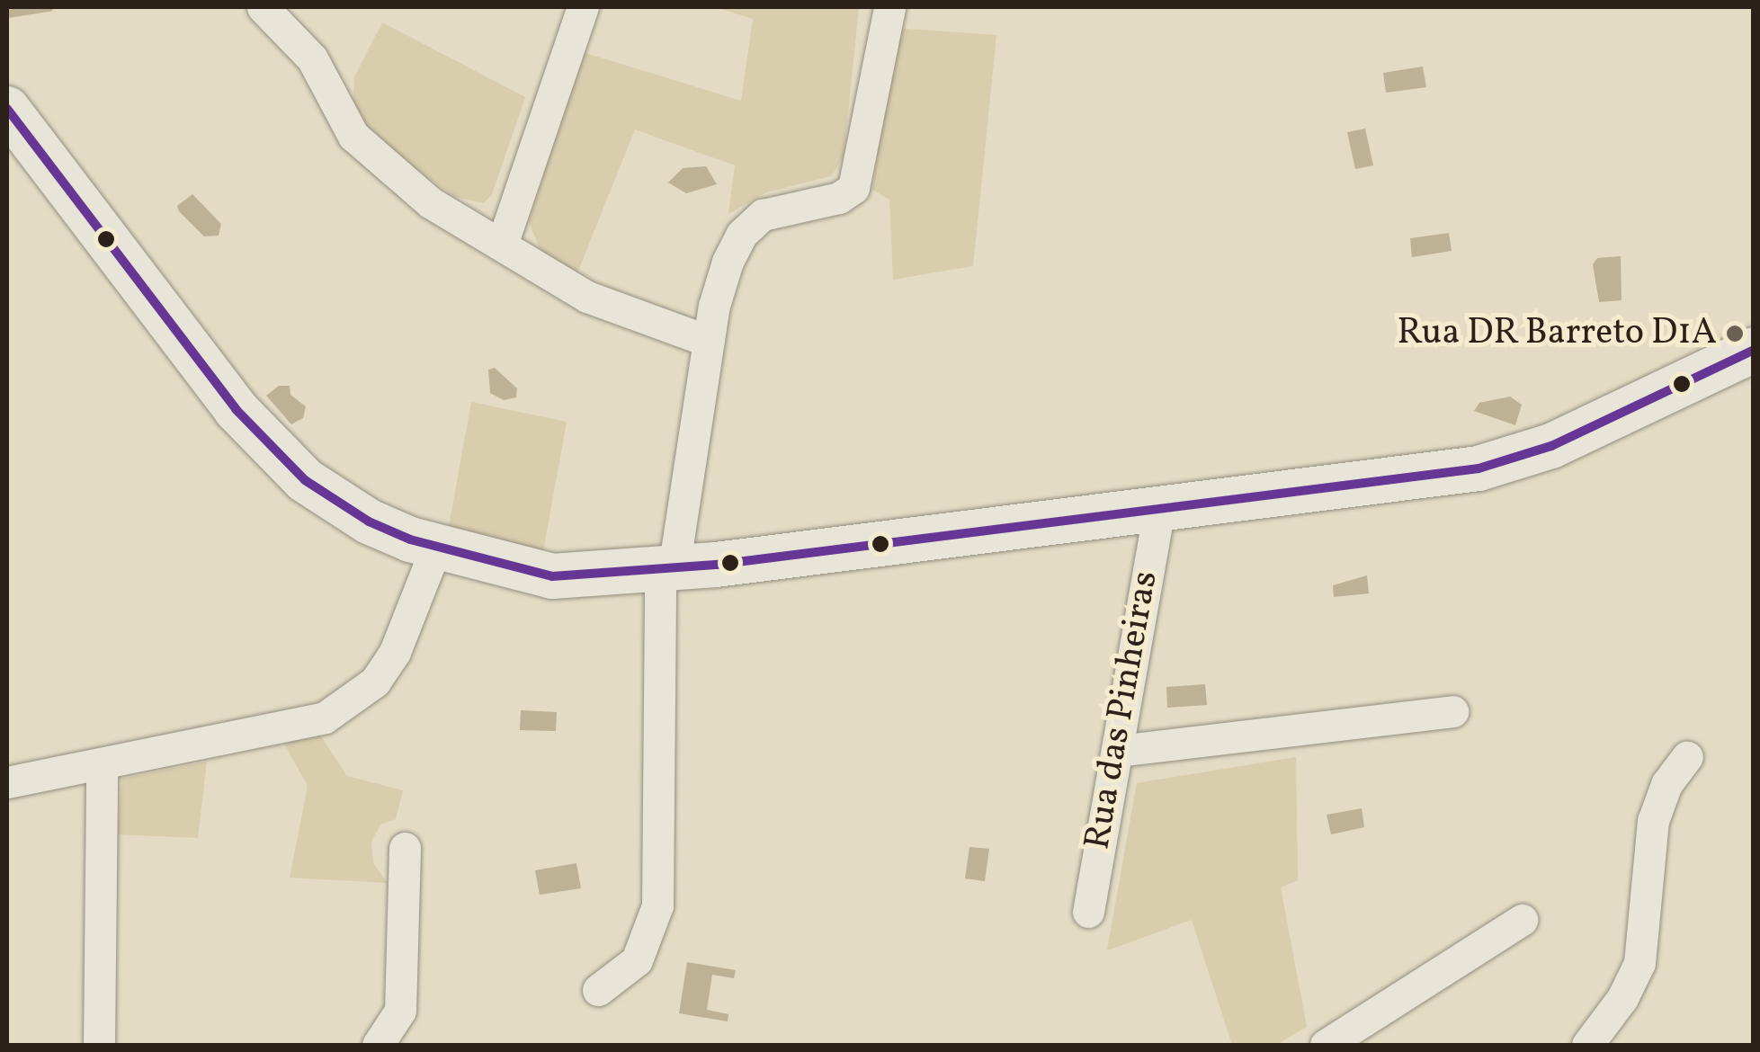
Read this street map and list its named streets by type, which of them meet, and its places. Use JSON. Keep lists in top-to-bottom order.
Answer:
{
  "streets": {
    "street": ["Rua das Pinheiras"]
  },
  "places": ["Rua DR Barreto D1A"]
}
